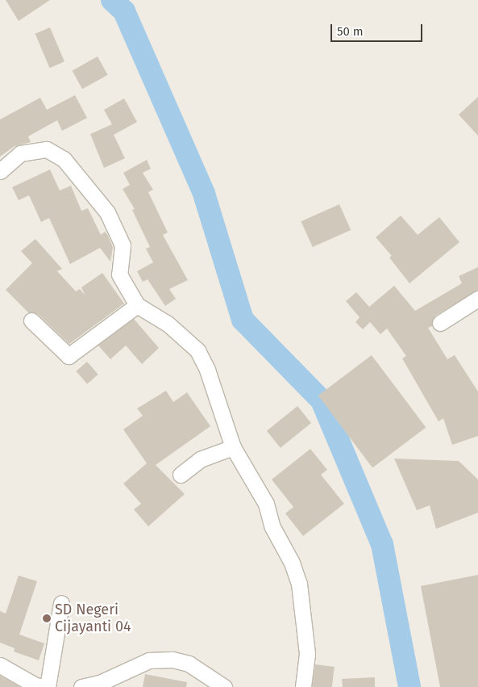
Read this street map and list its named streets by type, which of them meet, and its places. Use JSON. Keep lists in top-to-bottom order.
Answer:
{
  "places": ["SD Negeri Cijayanti 04"],
  "scale_bar": "50 m"
}
